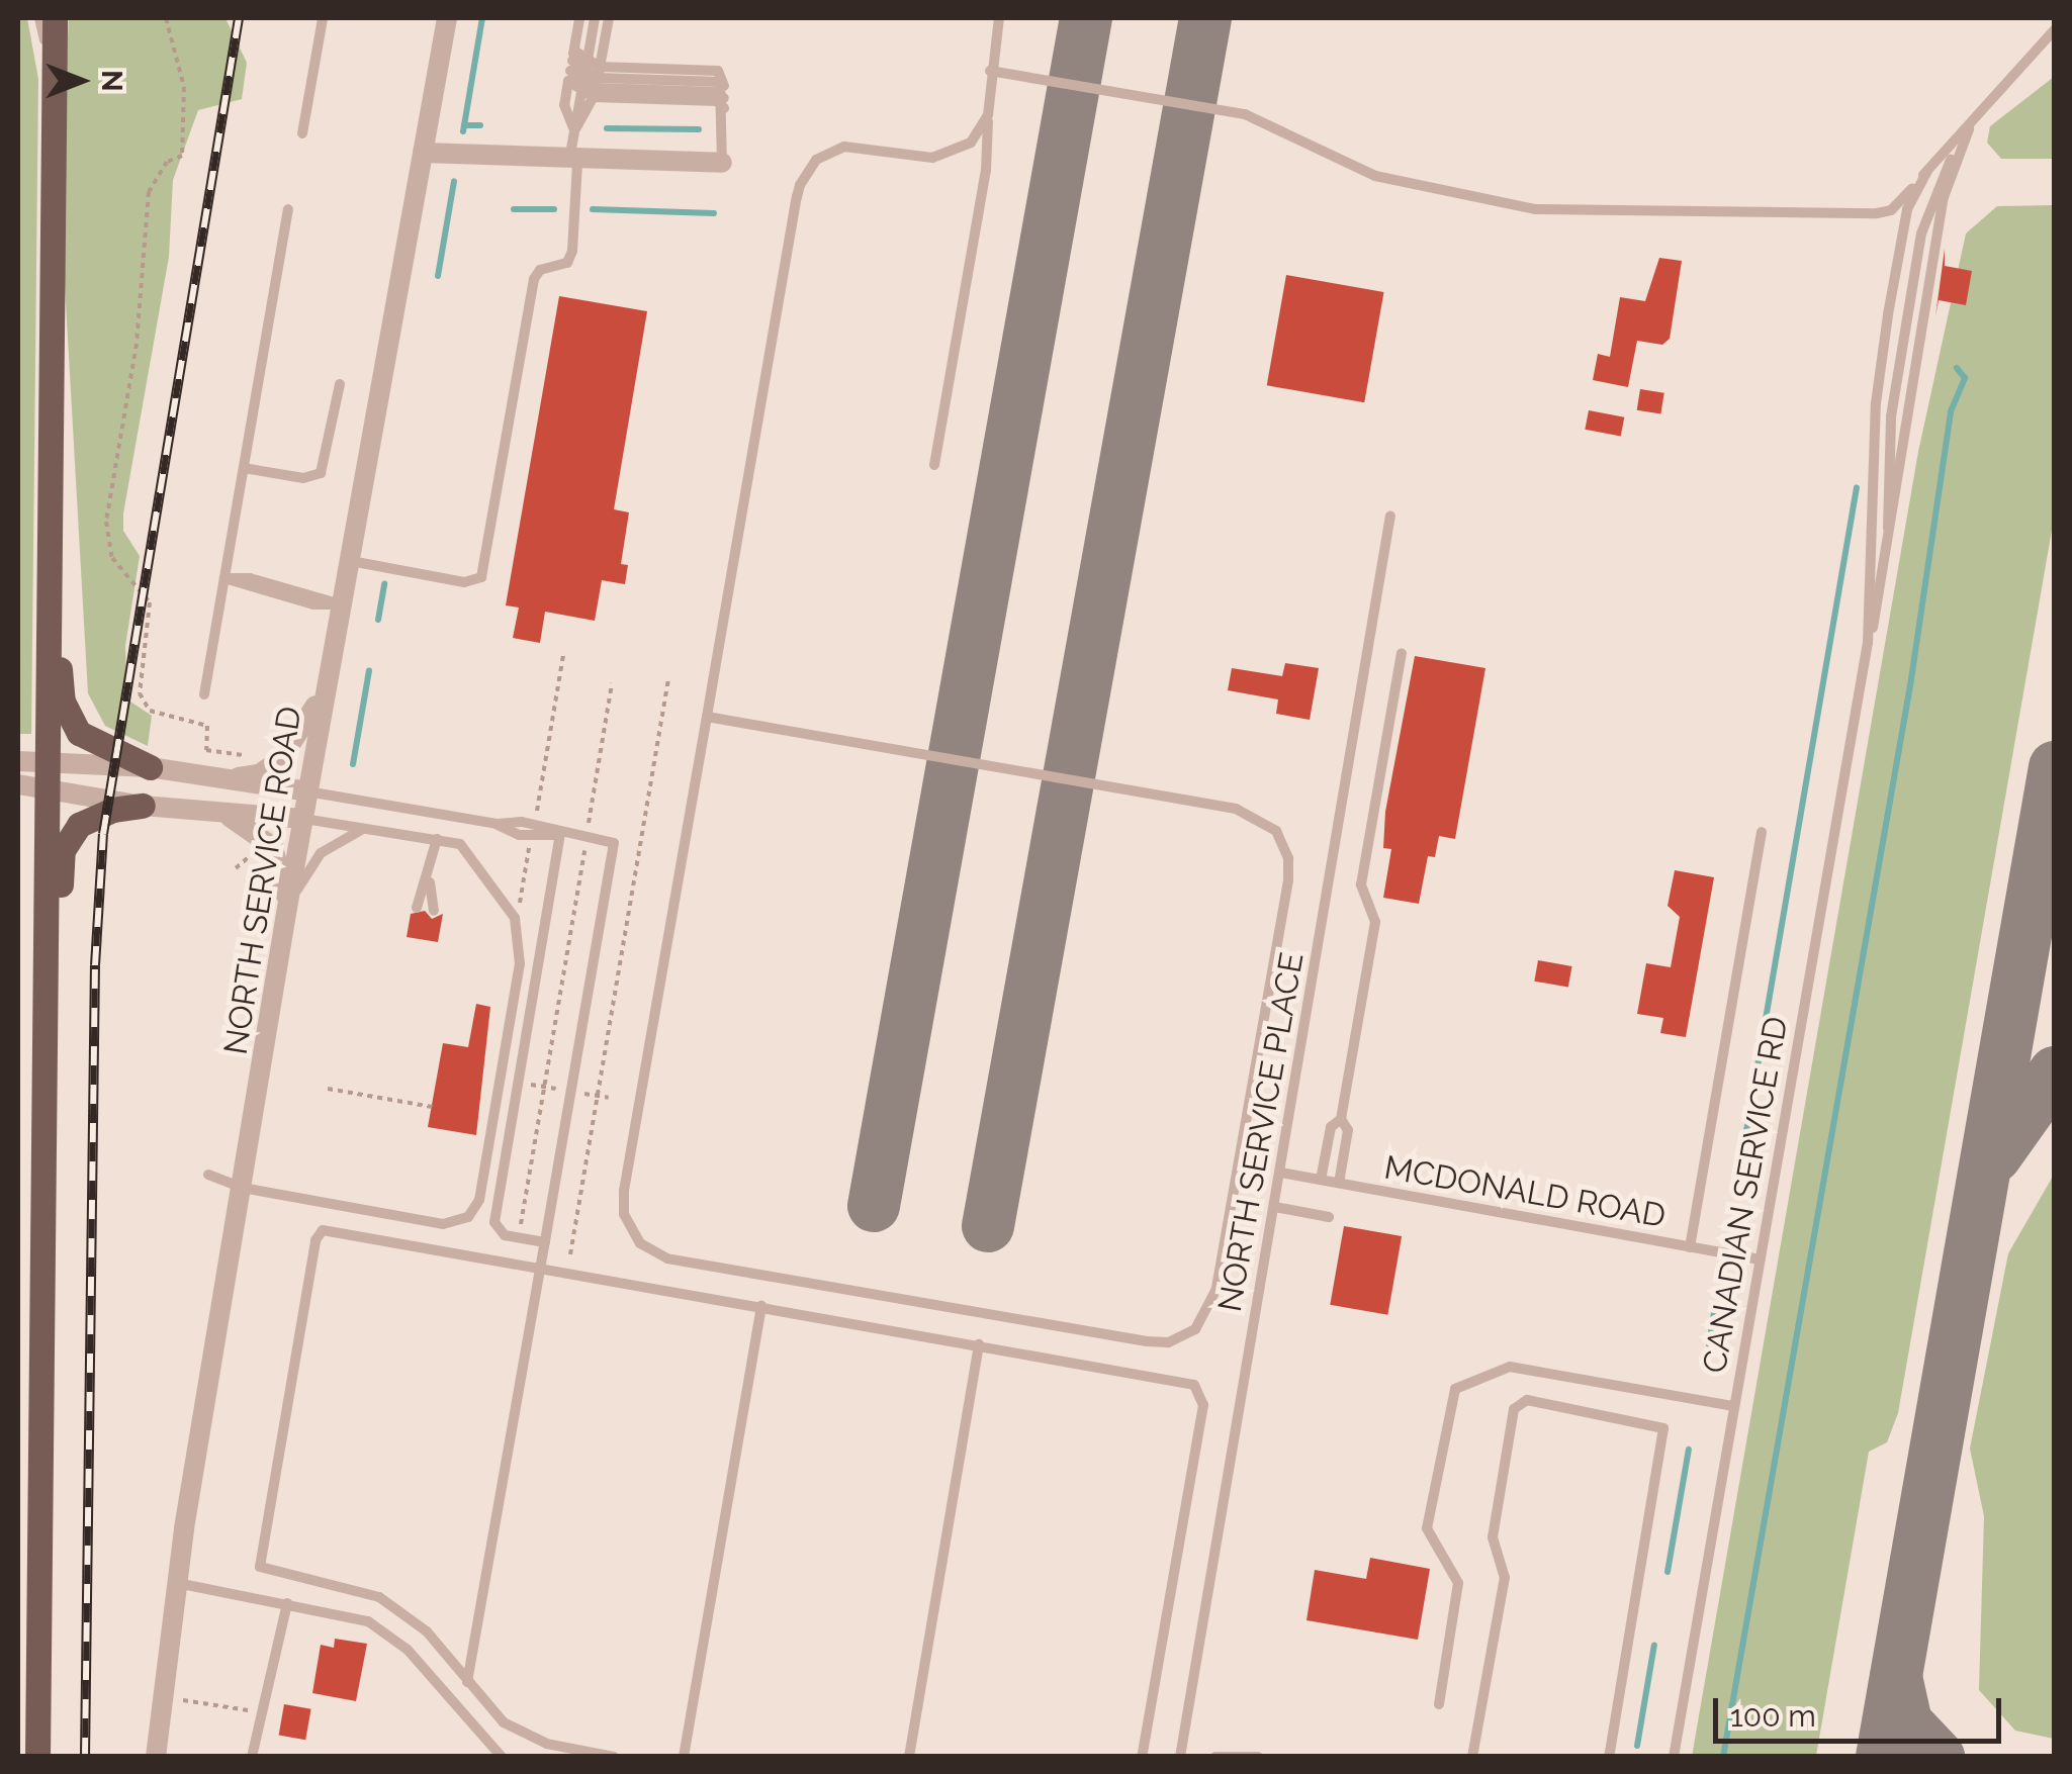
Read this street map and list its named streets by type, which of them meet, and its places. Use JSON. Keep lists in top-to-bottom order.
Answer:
{
  "streets": {
    "street": ["NORTH SERVICE ROAD"],
    "lane": ["NORTH SERVICE PLACE", "MCDONALD ROAD", "CANADIAN SERVICE RD"]
  },
  "crossings": [
    ["NORTH SERVICE PLACE", "MCDONALD ROAD"],
    ["MCDONALD ROAD", "CANADIAN SERVICE RD"]
  ],
  "scale_bar": "100 m",
  "north": "right"
}
